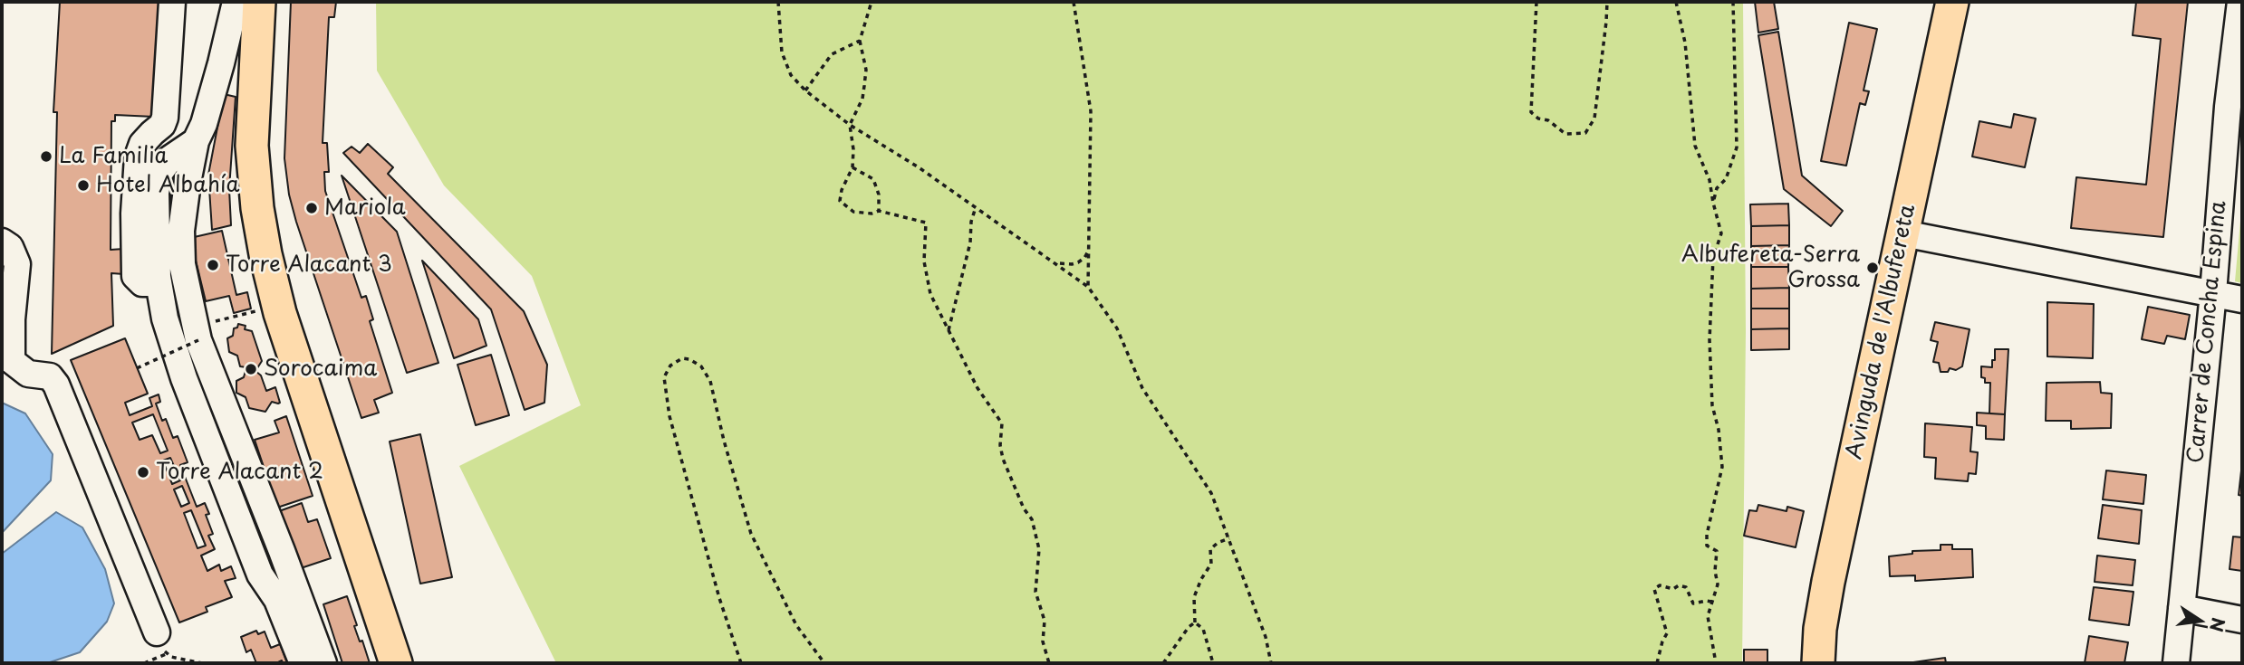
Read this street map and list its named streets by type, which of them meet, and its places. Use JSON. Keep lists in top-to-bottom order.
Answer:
{
  "streets": {
    "main road": ["Avinguda de l'Albufereta"],
    "street": ["Carrer de Concha Espina"]
  },
  "places": [
    "La Familia",
    "Hotel Albahía",
    "Mariola",
    "Torre Alacant 3",
    "Albufereta-Serra Grossa",
    "Sorocaima",
    "Torre Alacant 2"
  ],
  "north": "right"
}
